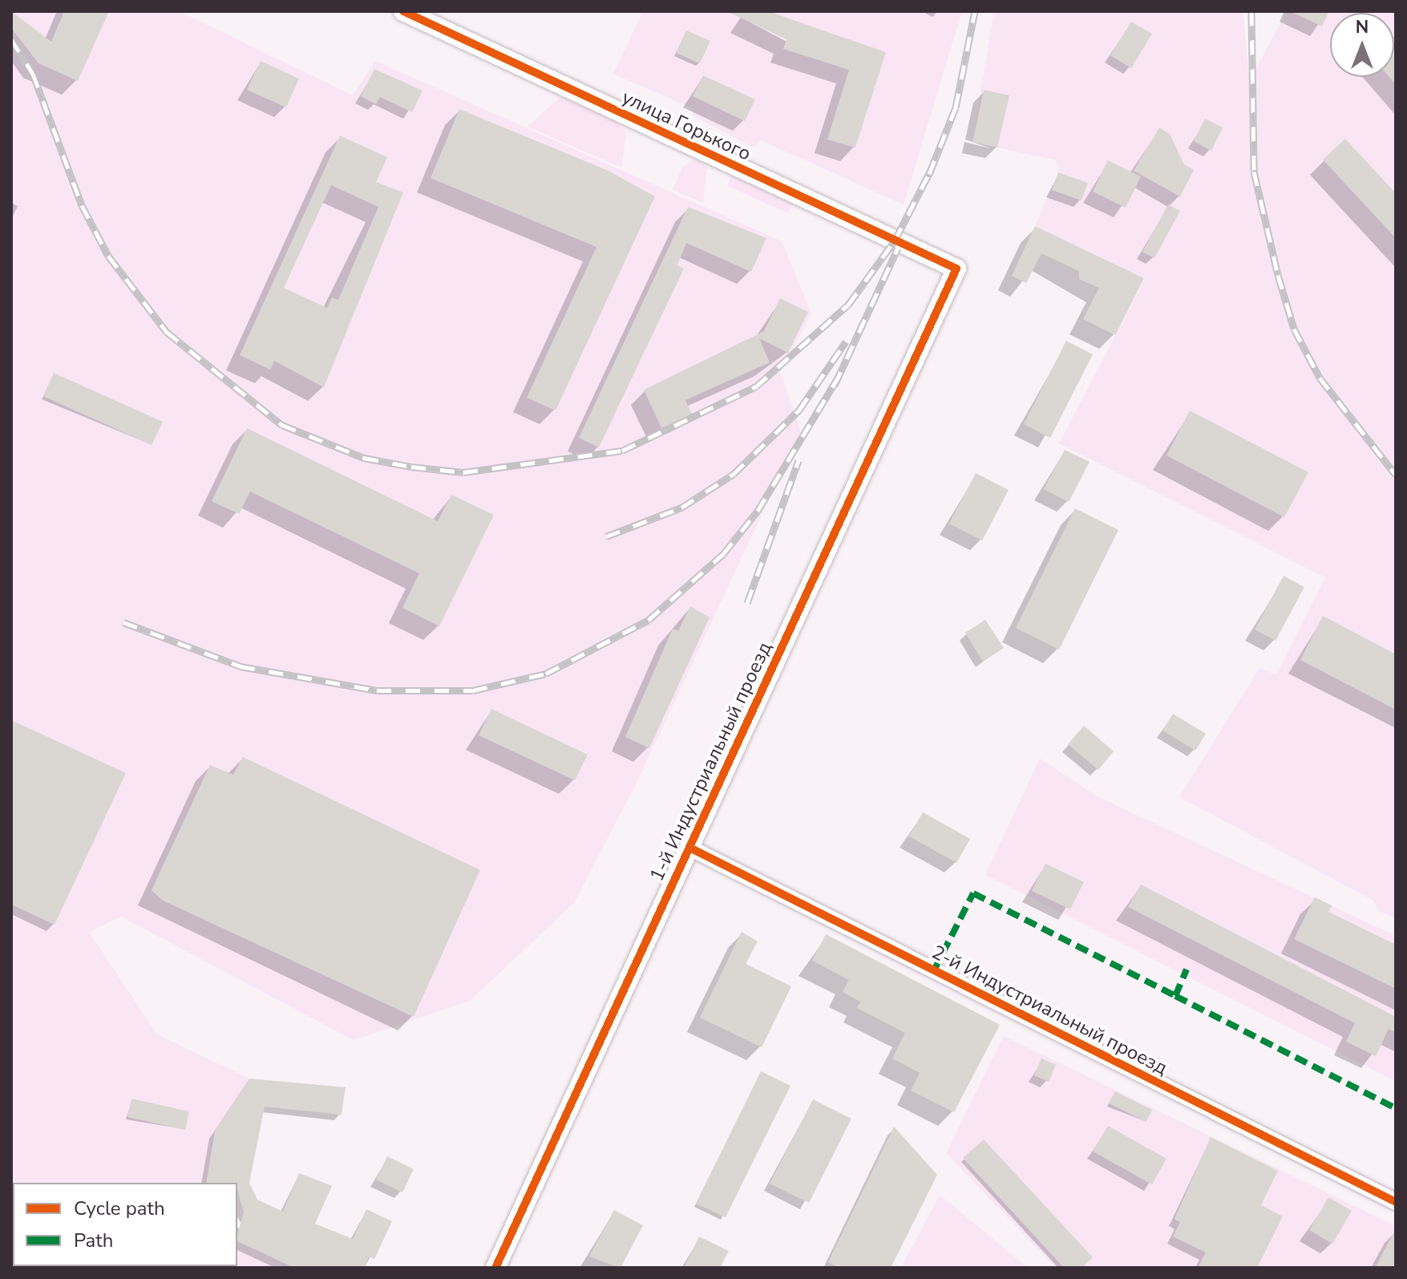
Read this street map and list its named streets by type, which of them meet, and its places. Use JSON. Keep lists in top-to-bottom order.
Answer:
{
  "streets": {
    "street": ["улица Горького", "1-й Индустриальный проезд", "2-й Индустриальный проезд"]
  },
  "crossings": [
    ["улица Горького", "1-й Индустриальный проезд"],
    ["1-й Индустриальный проезд", "2-й Индустриальный проезд"]
  ],
  "legend": ["Cycle path", "Path"],
  "north": "top"
}
